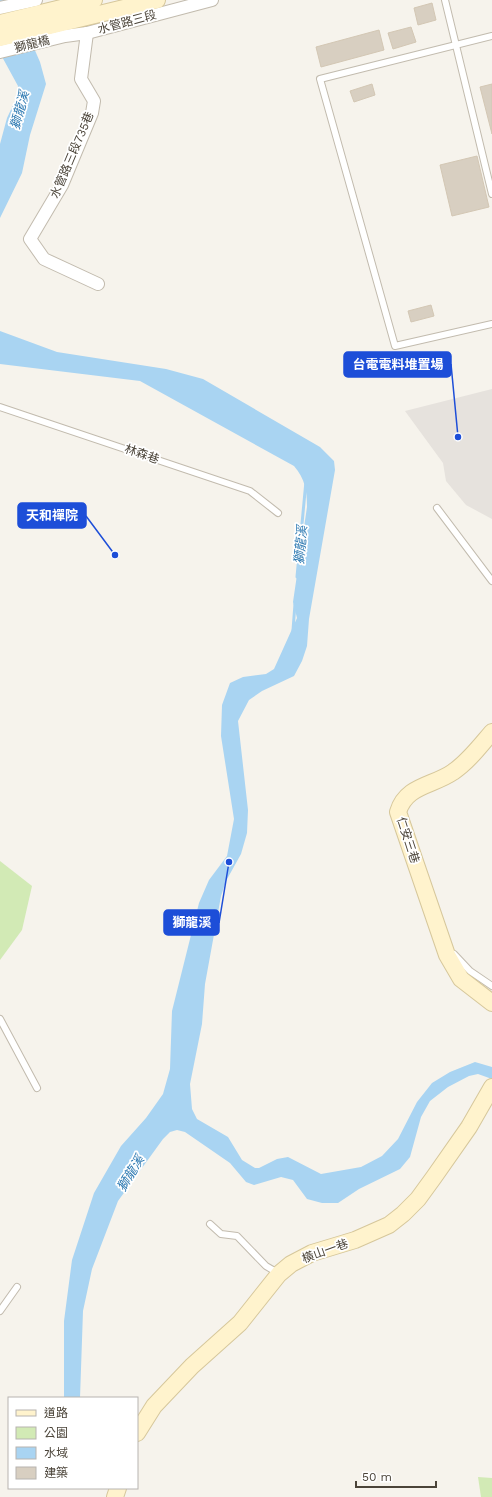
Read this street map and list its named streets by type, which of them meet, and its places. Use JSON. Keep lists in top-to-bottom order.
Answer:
{
  "streets": {
    "street": [
      "水管路三段",
      "獅龍橋",
      "水管路三段735巷",
      "仁安三巷",
      "橫山一巷"
    ],
    "lane": ["林森巷"]
  },
  "crossings": [
    ["水管路三段", "獅龍橋"],
    ["水管路三段", "水管路三段735巷"]
  ],
  "water": ["獅龍溪"],
  "places": ["台電電料堆置場", "天和禪院", "獅龍溪"],
  "legend": [
    "道路",
    "公園",
    "水域",
    "建築"
  ],
  "scale_bar": "50 m"
}
